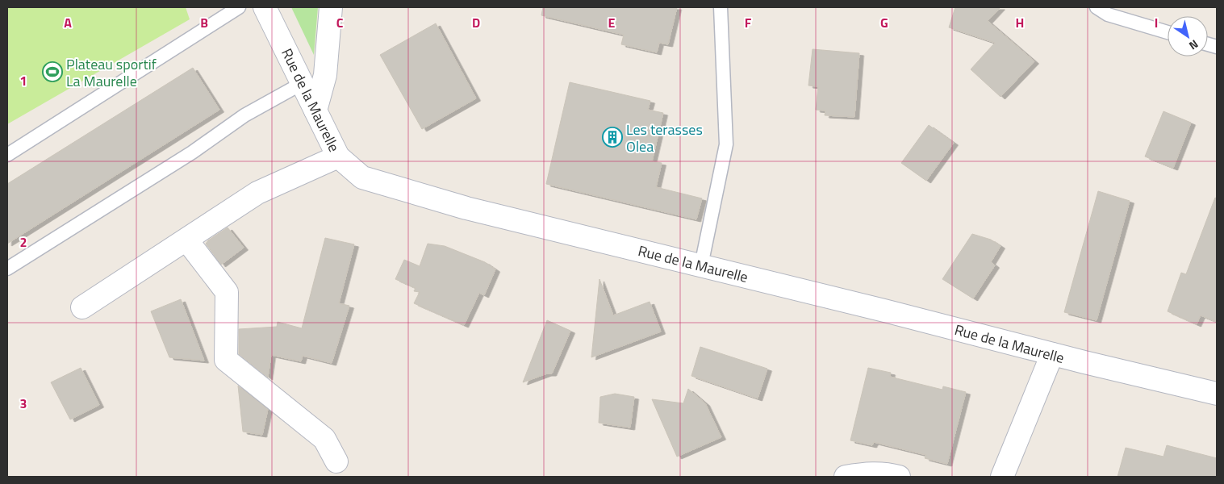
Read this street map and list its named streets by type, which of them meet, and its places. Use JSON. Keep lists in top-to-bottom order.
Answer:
{
  "streets": {
    "street": ["Rue de la Maurelle"]
  },
  "places": {
    "sports": ["Plateau sportif La Maurelle"],
    "building": ["Les terasses Olea"]
  },
  "north": "bottom right",
  "grid": {
    "columns": [
      "A",
      "B",
      "C",
      "D",
      "E",
      "F",
      "G",
      "H",
      "I"
    ],
    "rows": ["1", "2", "3"]
  }
}
